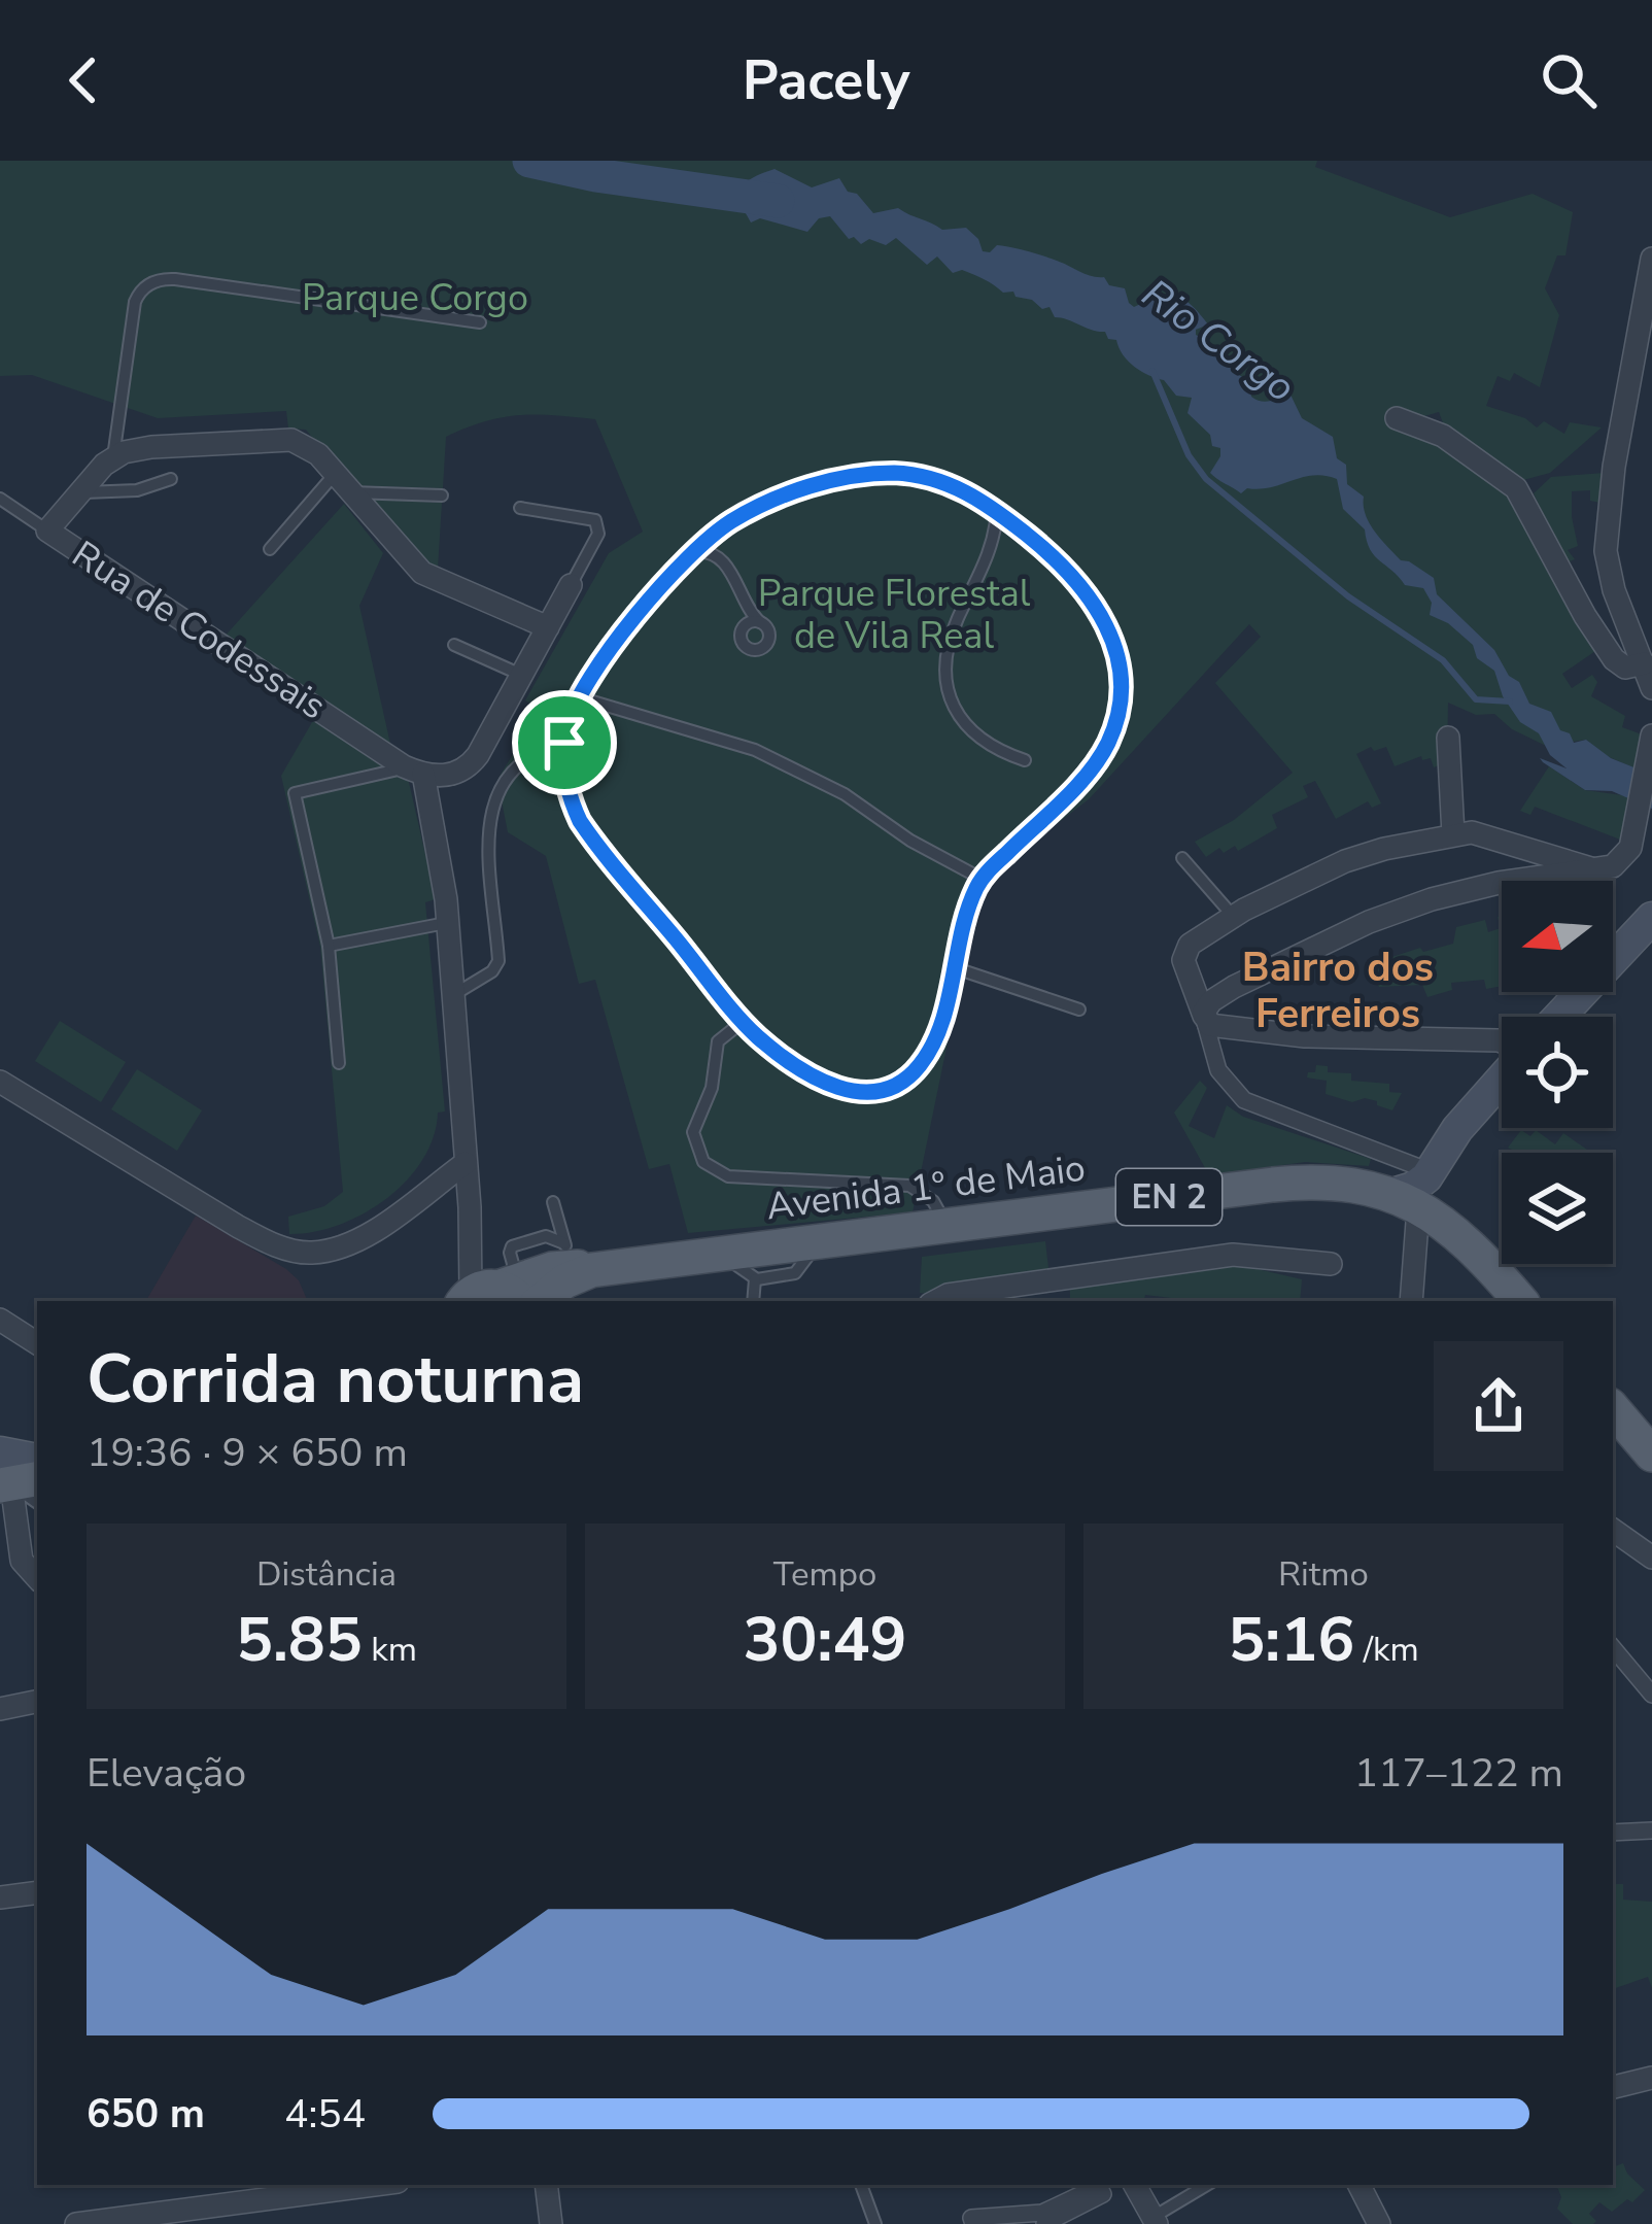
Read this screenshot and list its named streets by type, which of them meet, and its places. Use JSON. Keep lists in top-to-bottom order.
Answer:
{
  "streets": {
    "main road": ["Avenida 1º de Maio", "EN 2"],
    "street": ["Rua de Codessais"]
  },
  "districts": ["Bairro dos Ferreiros"],
  "water": ["Rio Corgo"],
  "parks": ["Parque Corgo", "Parque Florestal de Vila Real"],
  "north": "left",
  "page": {
    "header": "Pacely",
    "heading": ["Corrida noturna", "19:36 · 9 × 650 m"],
    "stats": [
      ["Distância", "5.85 km"],
      ["Tempo", "30:49"],
      ["Ritmo", "5:16 /km"]
    ],
    "chart": ["Elevação", "117–122 m"],
    "list": [
      {
        "name": "650 m",
        "note": "4:54"
      }
    ]
  }
}
